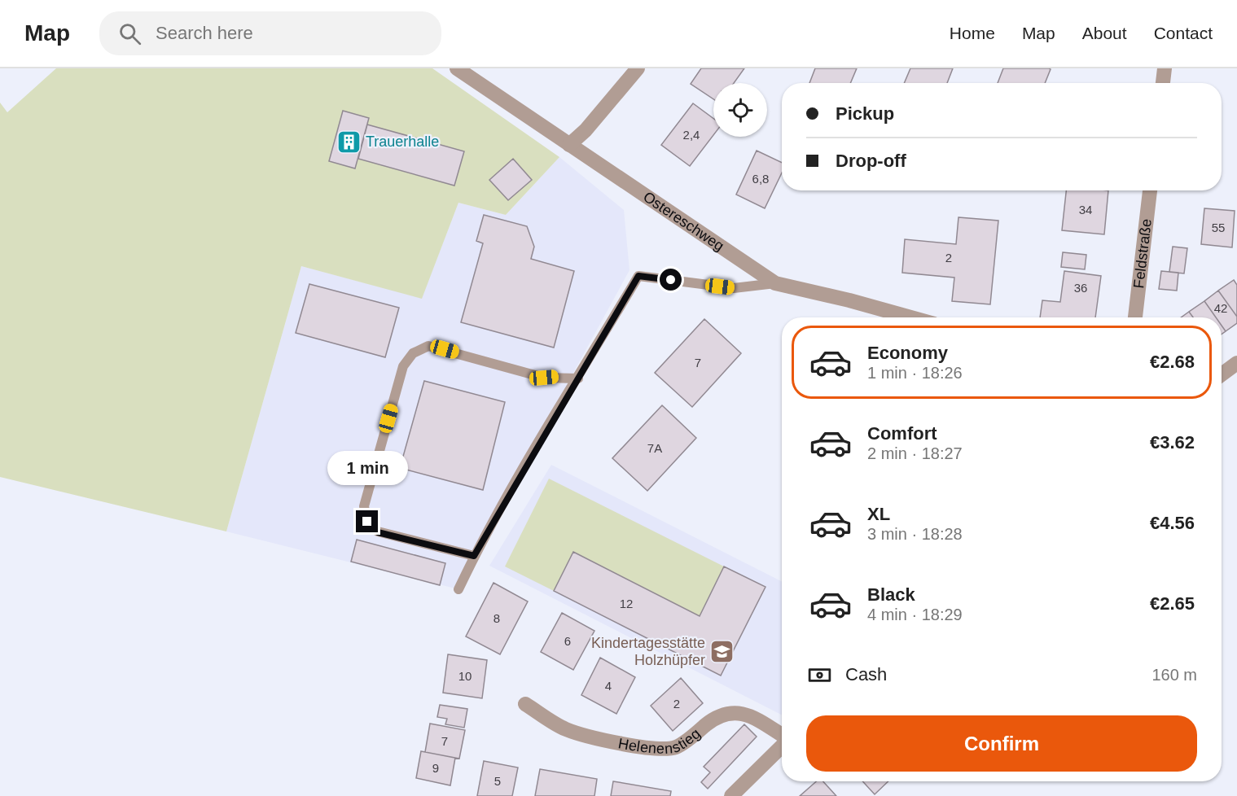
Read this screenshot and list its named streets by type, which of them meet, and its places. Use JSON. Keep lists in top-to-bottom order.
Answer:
{
  "streets": {
    "street": ["Ostereschweg", "Feldstraße", "Helenenstieg"]
  },
  "places": {
    "building": ["Trauerhalle"],
    "school or university": ["Kindertagesstätte Holzhüpfer"]
  },
  "house_numbers": [
    "2,4",
    "6,8",
    "34",
    "55",
    "2",
    "36",
    "42",
    "7",
    "7A",
    "12",
    "8",
    "6",
    "10",
    "4",
    "2",
    "7",
    "9",
    "5"
  ],
  "page": {
    "header": "Map",
    "search": "Search here",
    "nav": [
      "Home",
      "Map",
      "About",
      "Contact"
    ],
    "banner": ["Pickup", "Drop-off"],
    "list": [
      {
        "name": "Economy",
        "note": "1 min · 18:26",
        "value": "€2.68"
      },
      {
        "name": "Comfort",
        "note": "2 min · 18:27",
        "value": "€3.62"
      },
      {
        "name": "XL",
        "note": "3 min · 18:28",
        "value": "€4.56"
      },
      {
        "name": "Black",
        "note": "4 min · 18:29",
        "value": "€2.65"
      }
    ],
    "bubble": "1 min",
    "pay": ["Cash", "160 m"],
    "buttons": "Confirm"
  }
}
